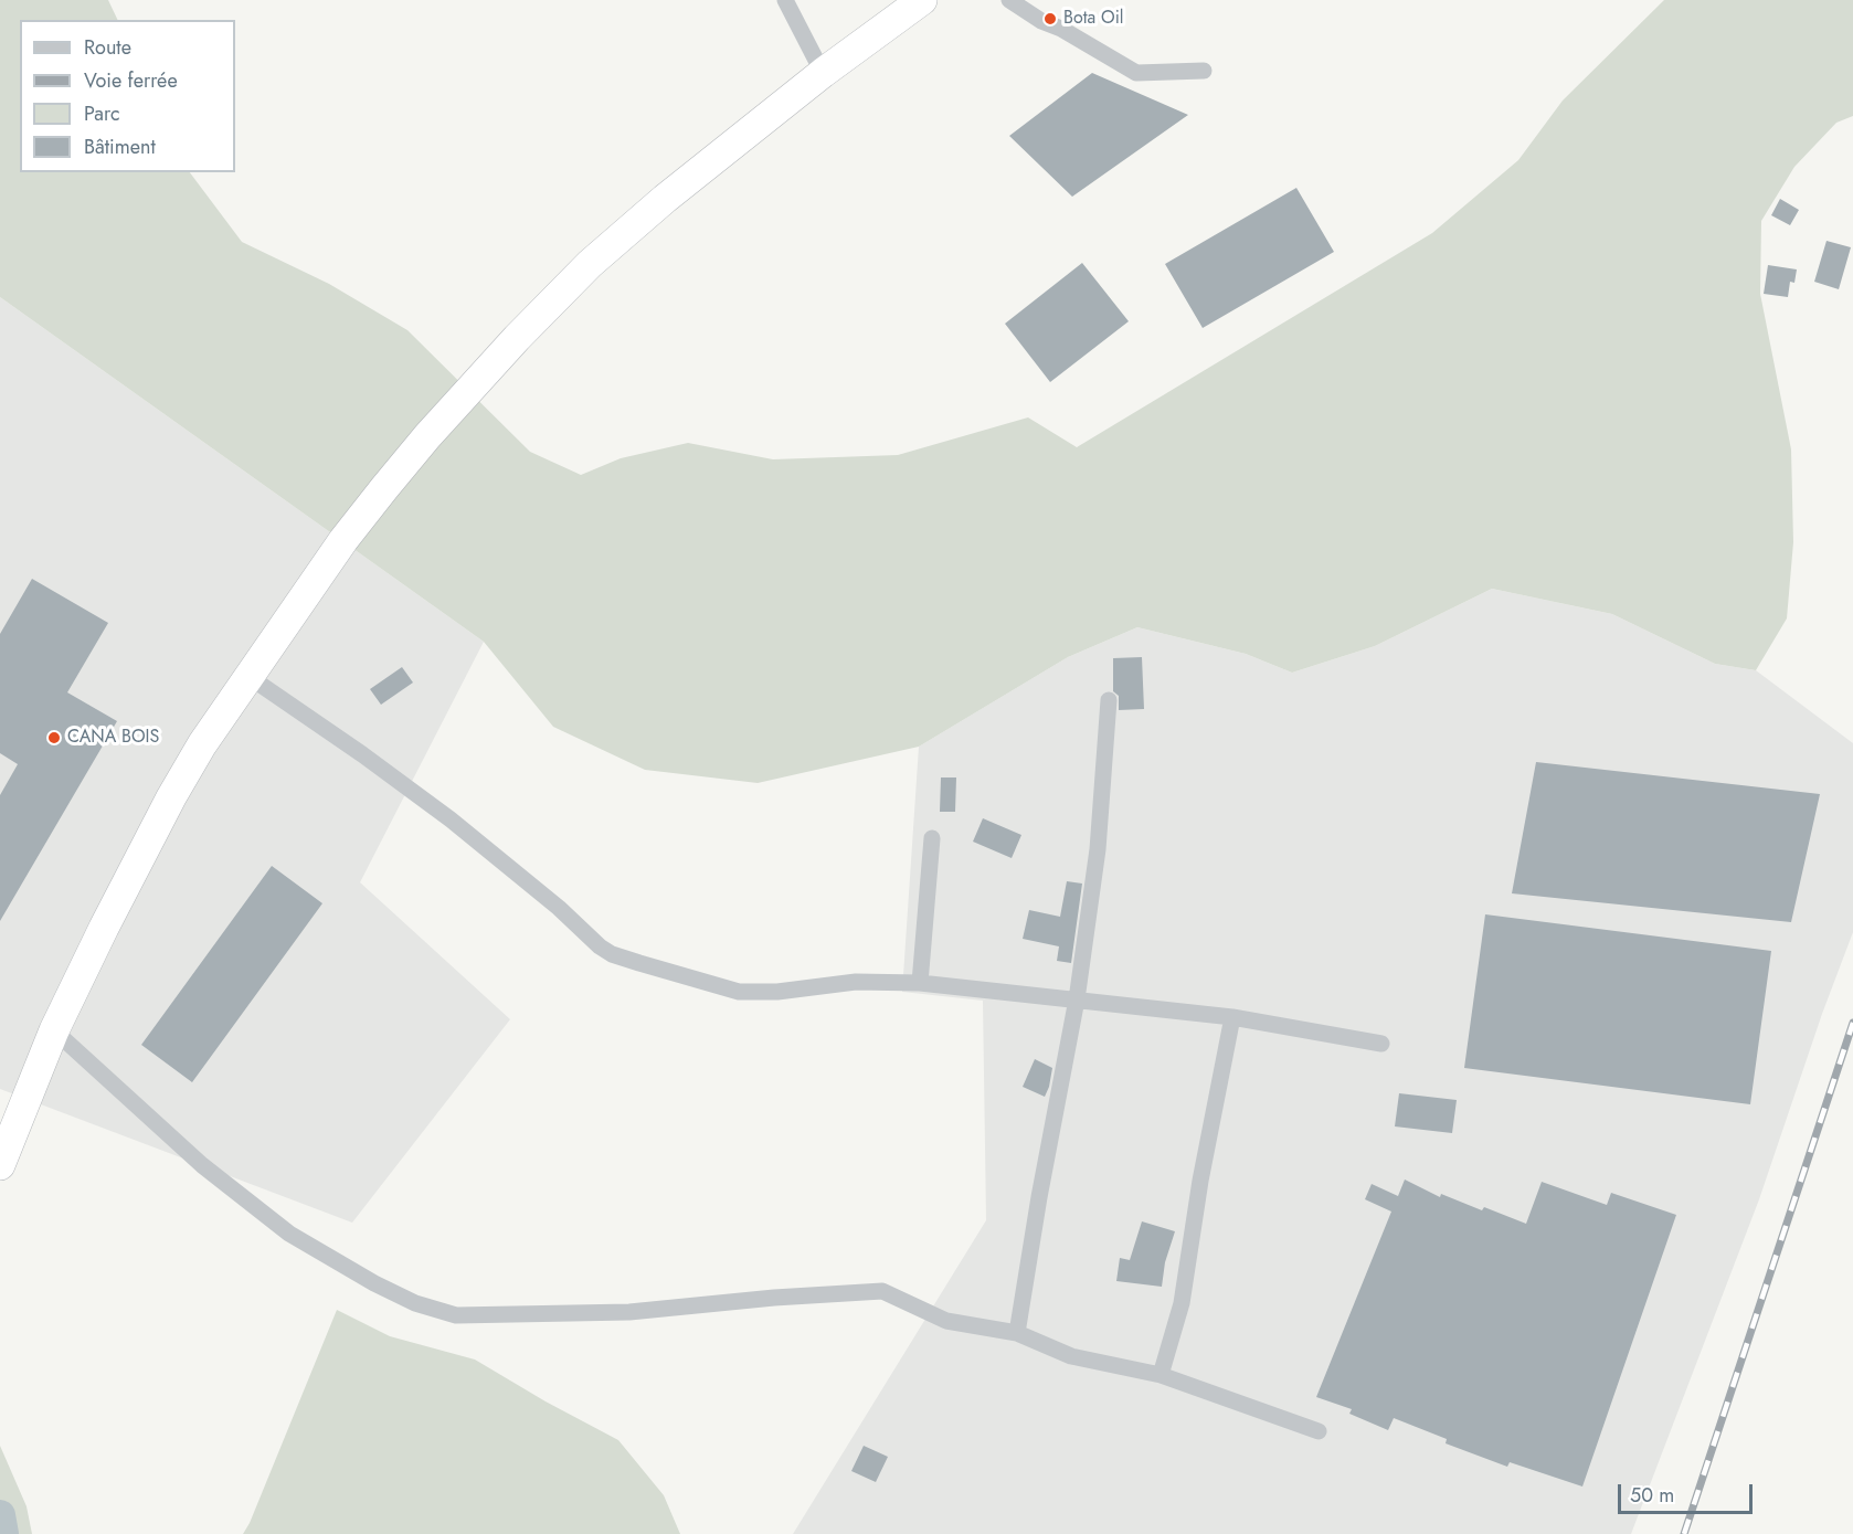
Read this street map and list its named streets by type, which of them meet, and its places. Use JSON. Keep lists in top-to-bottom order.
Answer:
{
  "places": ["Bota Oil", "CANA BOIS"],
  "legend": [
    "Route",
    "Voie ferrée",
    "Parc",
    "Bâtiment"
  ],
  "scale_bar": "50 m"
}
